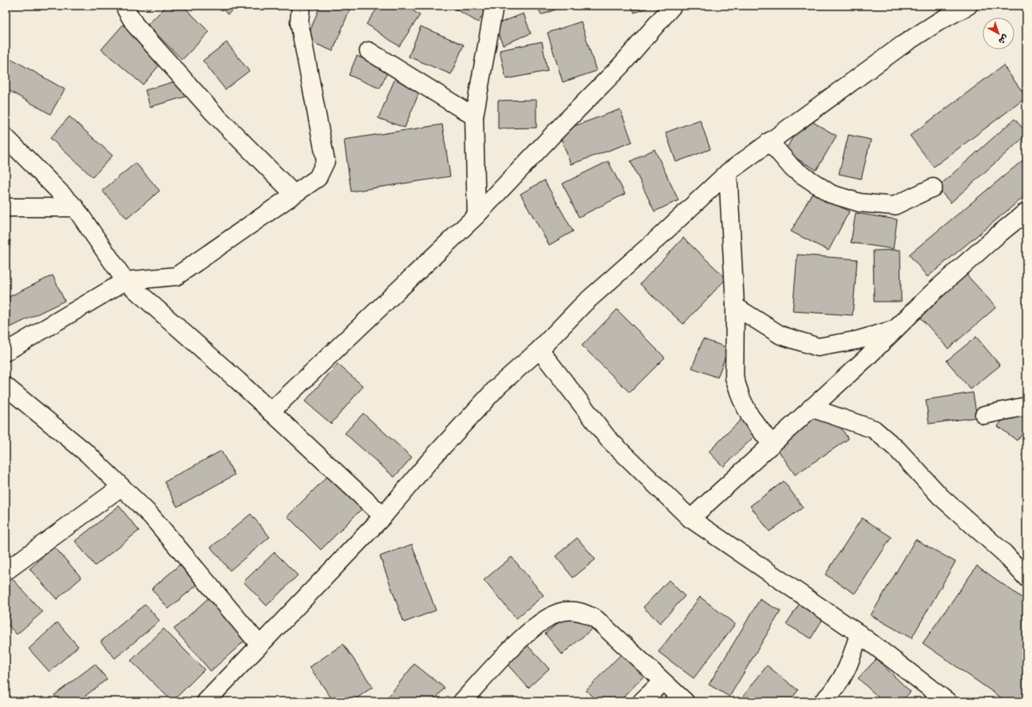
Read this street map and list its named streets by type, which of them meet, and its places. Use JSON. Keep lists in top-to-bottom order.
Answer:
{
  "north": "bottom right"
}
